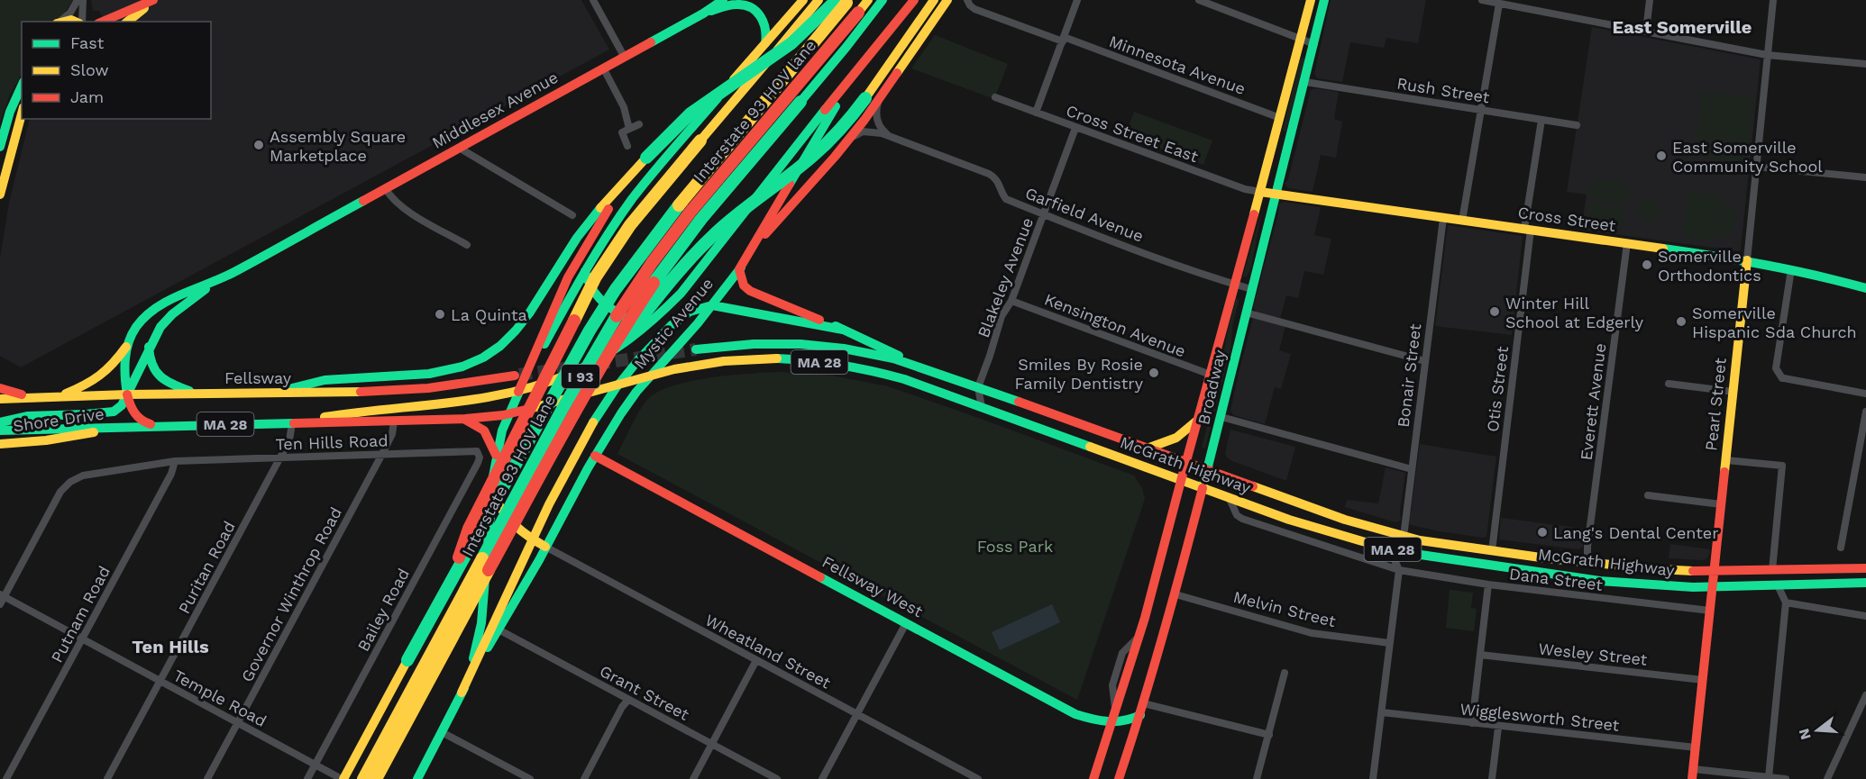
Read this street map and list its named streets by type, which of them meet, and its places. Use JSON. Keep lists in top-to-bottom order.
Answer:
{
  "streets": {
    "main road": [
      "Middlesex Avenue",
      "Interstate 93 HOV lane",
      "Cross Street",
      "Mystic Avenue",
      "MA 28",
      "I 93",
      "Fellsway",
      "Broadway",
      "Pearl Street",
      "Shore Drive",
      "McGrath Highway",
      "Fellsway West"
    ],
    "street": [
      "Minnesota Avenue",
      "Rush Street",
      "Cross Street East",
      "Garfield Avenue",
      "Blakeley Avenue",
      "Kensington Avenue",
      "Bonair Street",
      "Otis Street",
      "Everett Avenue",
      "Ten Hills Road",
      "Puritan Road",
      "Dana Street",
      "Governor Winthrop Road",
      "Melvin Street",
      "Bailey Road",
      "Putnam Road",
      "Wheatland Street",
      "Wesley Street",
      "Grant Street",
      "Temple Road",
      "Wigglesworth Street"
    ]
  },
  "crossings": [
    ["Minnesota Avenue", "Broadway"],
    ["Rush Street", "Broadway"],
    ["Rush Street", "Otis Street"],
    ["Middlesex Avenue", "Mystic Avenue"],
    ["Middlesex Avenue", "Fellsway"],
    ["Interstate 93 HOV lane", "I 93"],
    ["Cross Street East", "Cross Street"],
    ["Cross Street East", "Blakeley Avenue"],
    ["Cross Street East", "Broadway"],
    ["Garfield Avenue", "Blakeley Avenue"],
    ["Garfield Avenue", "Mystic Avenue"],
    ["Garfield Avenue", "Broadway"],
    ["Cross Street", "Bonair Street"],
    ["Cross Street", "Broadway"],
    ["Cross Street", "Otis Street"],
    ["Cross Street", "Everett Avenue"],
    ["Cross Street", "Pearl Street"],
    ["Blakeley Avenue", "Kensington Avenue"],
    ["Blakeley Avenue", "McGrath Highway"],
    ["Mystic Avenue", "MA 28"],
    ["Mystic Avenue", "McGrath Highway"],
    ["Mystic Avenue", "Fellsway West"],
    ["Mystic Avenue", "Wheatland Street"],
    ["Mystic Avenue", "Grant Street"],
    ["Kensington Avenue", "Broadway"],
    ["MA 28", "Shore Drive"],
    ["MA 28", "McGrath Highway"],
    ["MA 28", "Puritan Road"],
    ["MA 28", "Governor Winthrop Road"],
    ["Bonair Street", "McGrath Highway"],
    ["I 93", "Temple Road"],
    ["Broadway", "McGrath Highway"],
    ["Broadway", "Fellsway West"],
    ["Broadway", "Melvin Street"],
    ["Otis Street", "McGrath Highway"],
    ["Everett Avenue", "McGrath Highway"],
    ["Pearl Street", "McGrath Highway"],
    ["Pearl Street", "Dana Street"],
    ["Pearl Street", "Wesley Street"],
    ["Pearl Street", "Wigglesworth Street"],
    ["Ten Hills Road", "Puritan Road"],
    ["Ten Hills Road", "Governor Winthrop Road"],
    ["Ten Hills Road", "Bailey Road"],
    ["Ten Hills Road", "Putnam Road"],
    ["Ten Hills Road", "Temple Road"],
    ["McGrath Highway", "Dana Street"],
    ["Puritan Road", "Temple Road"],
    ["Governor Winthrop Road", "Temple Road"],
    ["Bailey Road", "Temple Road"],
    ["Putnam Road", "Temple Road"]
  ],
  "districts": ["East Somerville", "Ten Hills"],
  "parks": ["Foss Park"],
  "places": [
    "Assembly Square Marketplace",
    "East Somerville Community School",
    "Somerville Orthodontics",
    "Winter Hill School at Edgerly",
    "La Quinta",
    "Somerville Hispanic Sda Church",
    "Smiles By Rosie Family Dentistry",
    "Lang's Dental Center"
  ],
  "legend": ["Fast", "Slow", "Jam"],
  "north": "left"
}
